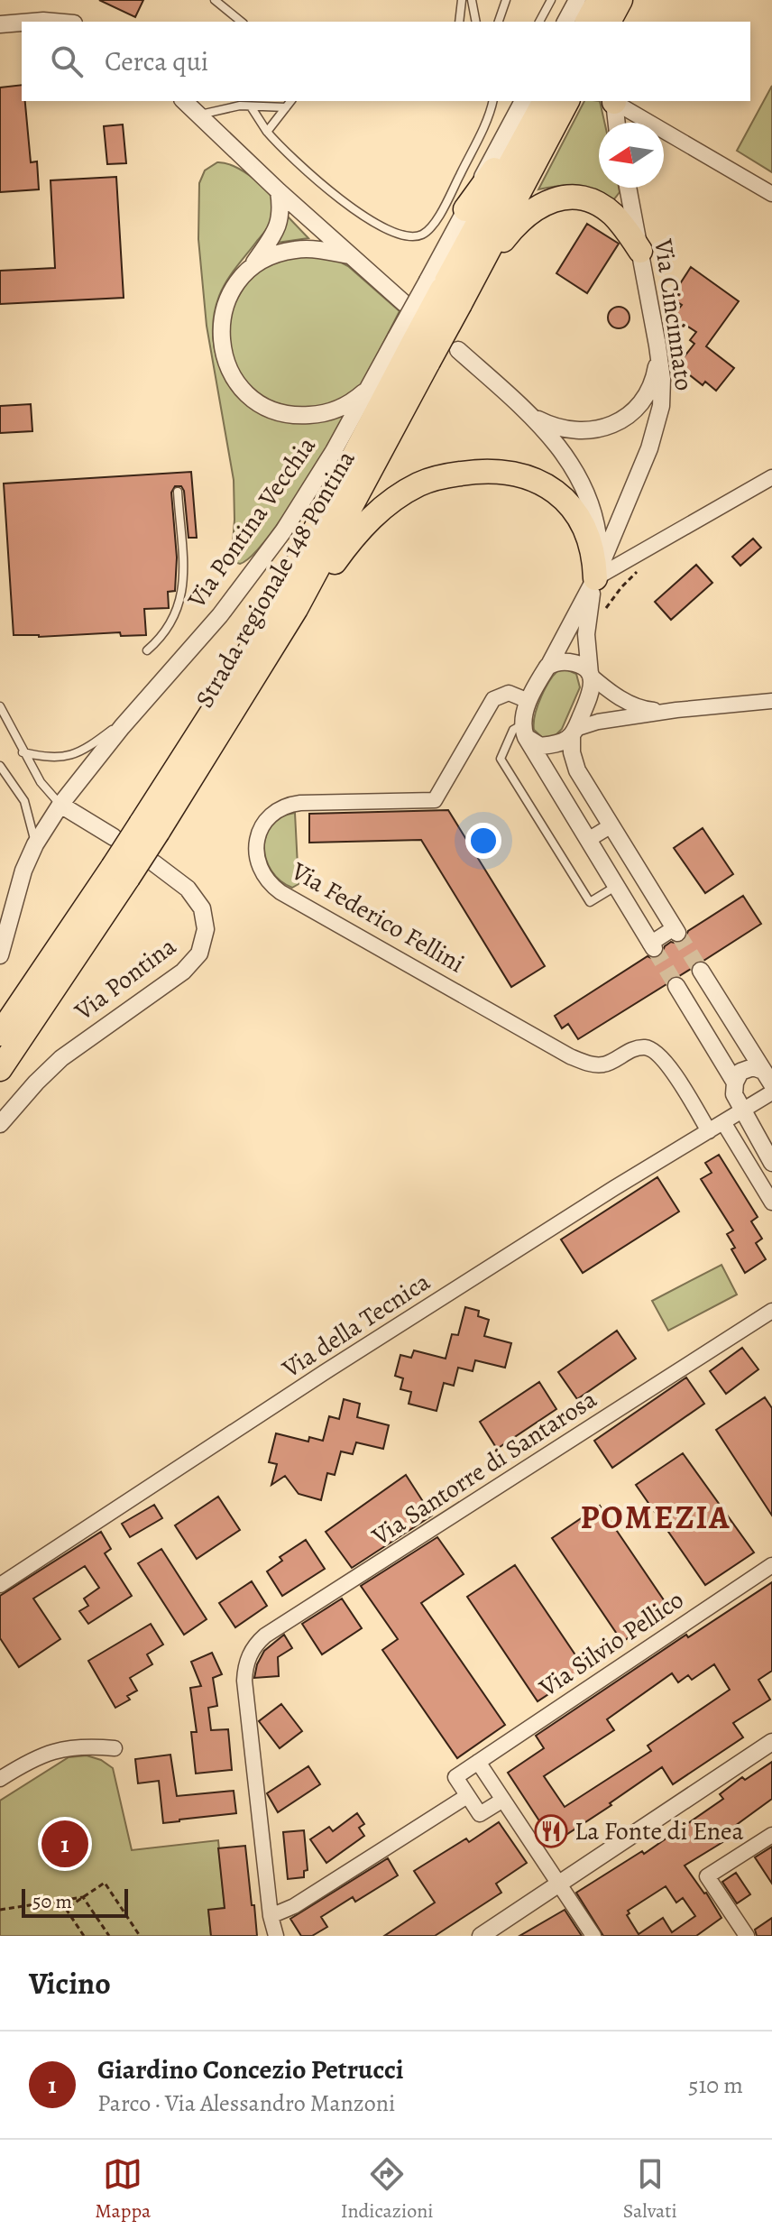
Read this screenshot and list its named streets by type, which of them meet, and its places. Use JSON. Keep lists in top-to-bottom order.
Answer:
{
  "streets": {
    "highway": ["Strada regionale 148 Pontina"],
    "street": [
      "Via Cincinnato",
      "Via Pontina Vecchia",
      "Via Federico Fellini",
      "Via Pontina",
      "Via della Tecnica",
      "Via Santorre di Santarosa",
      "Via Silvio Pellico"
    ]
  },
  "crossings": [
    ["Via Cincinnato", "Via Federico Fellini"],
    ["Via Pontina Vecchia", "Strada regionale 148 Pontina"],
    ["Via Federico Fellini", "Via della Tecnica"]
  ],
  "districts": ["POMEZIA"],
  "places": {
    "restaurant": ["La Fonte di Enea"]
  },
  "scale_bar": "50 m",
  "north": "left",
  "page": {
    "search": "Cerca qui",
    "pins": "1",
    "scale": "50 m",
    "heading": "Vicino",
    "list": [
      {
        "mark": "1",
        "name": "Giardino Concezio Petrucci",
        "note": "Parco · Via Alessandro Manzoni",
        "value": "510 m"
      }
    ],
    "nav": ["Mappa", "Indicazioni", "Salvati"]
  }
}
